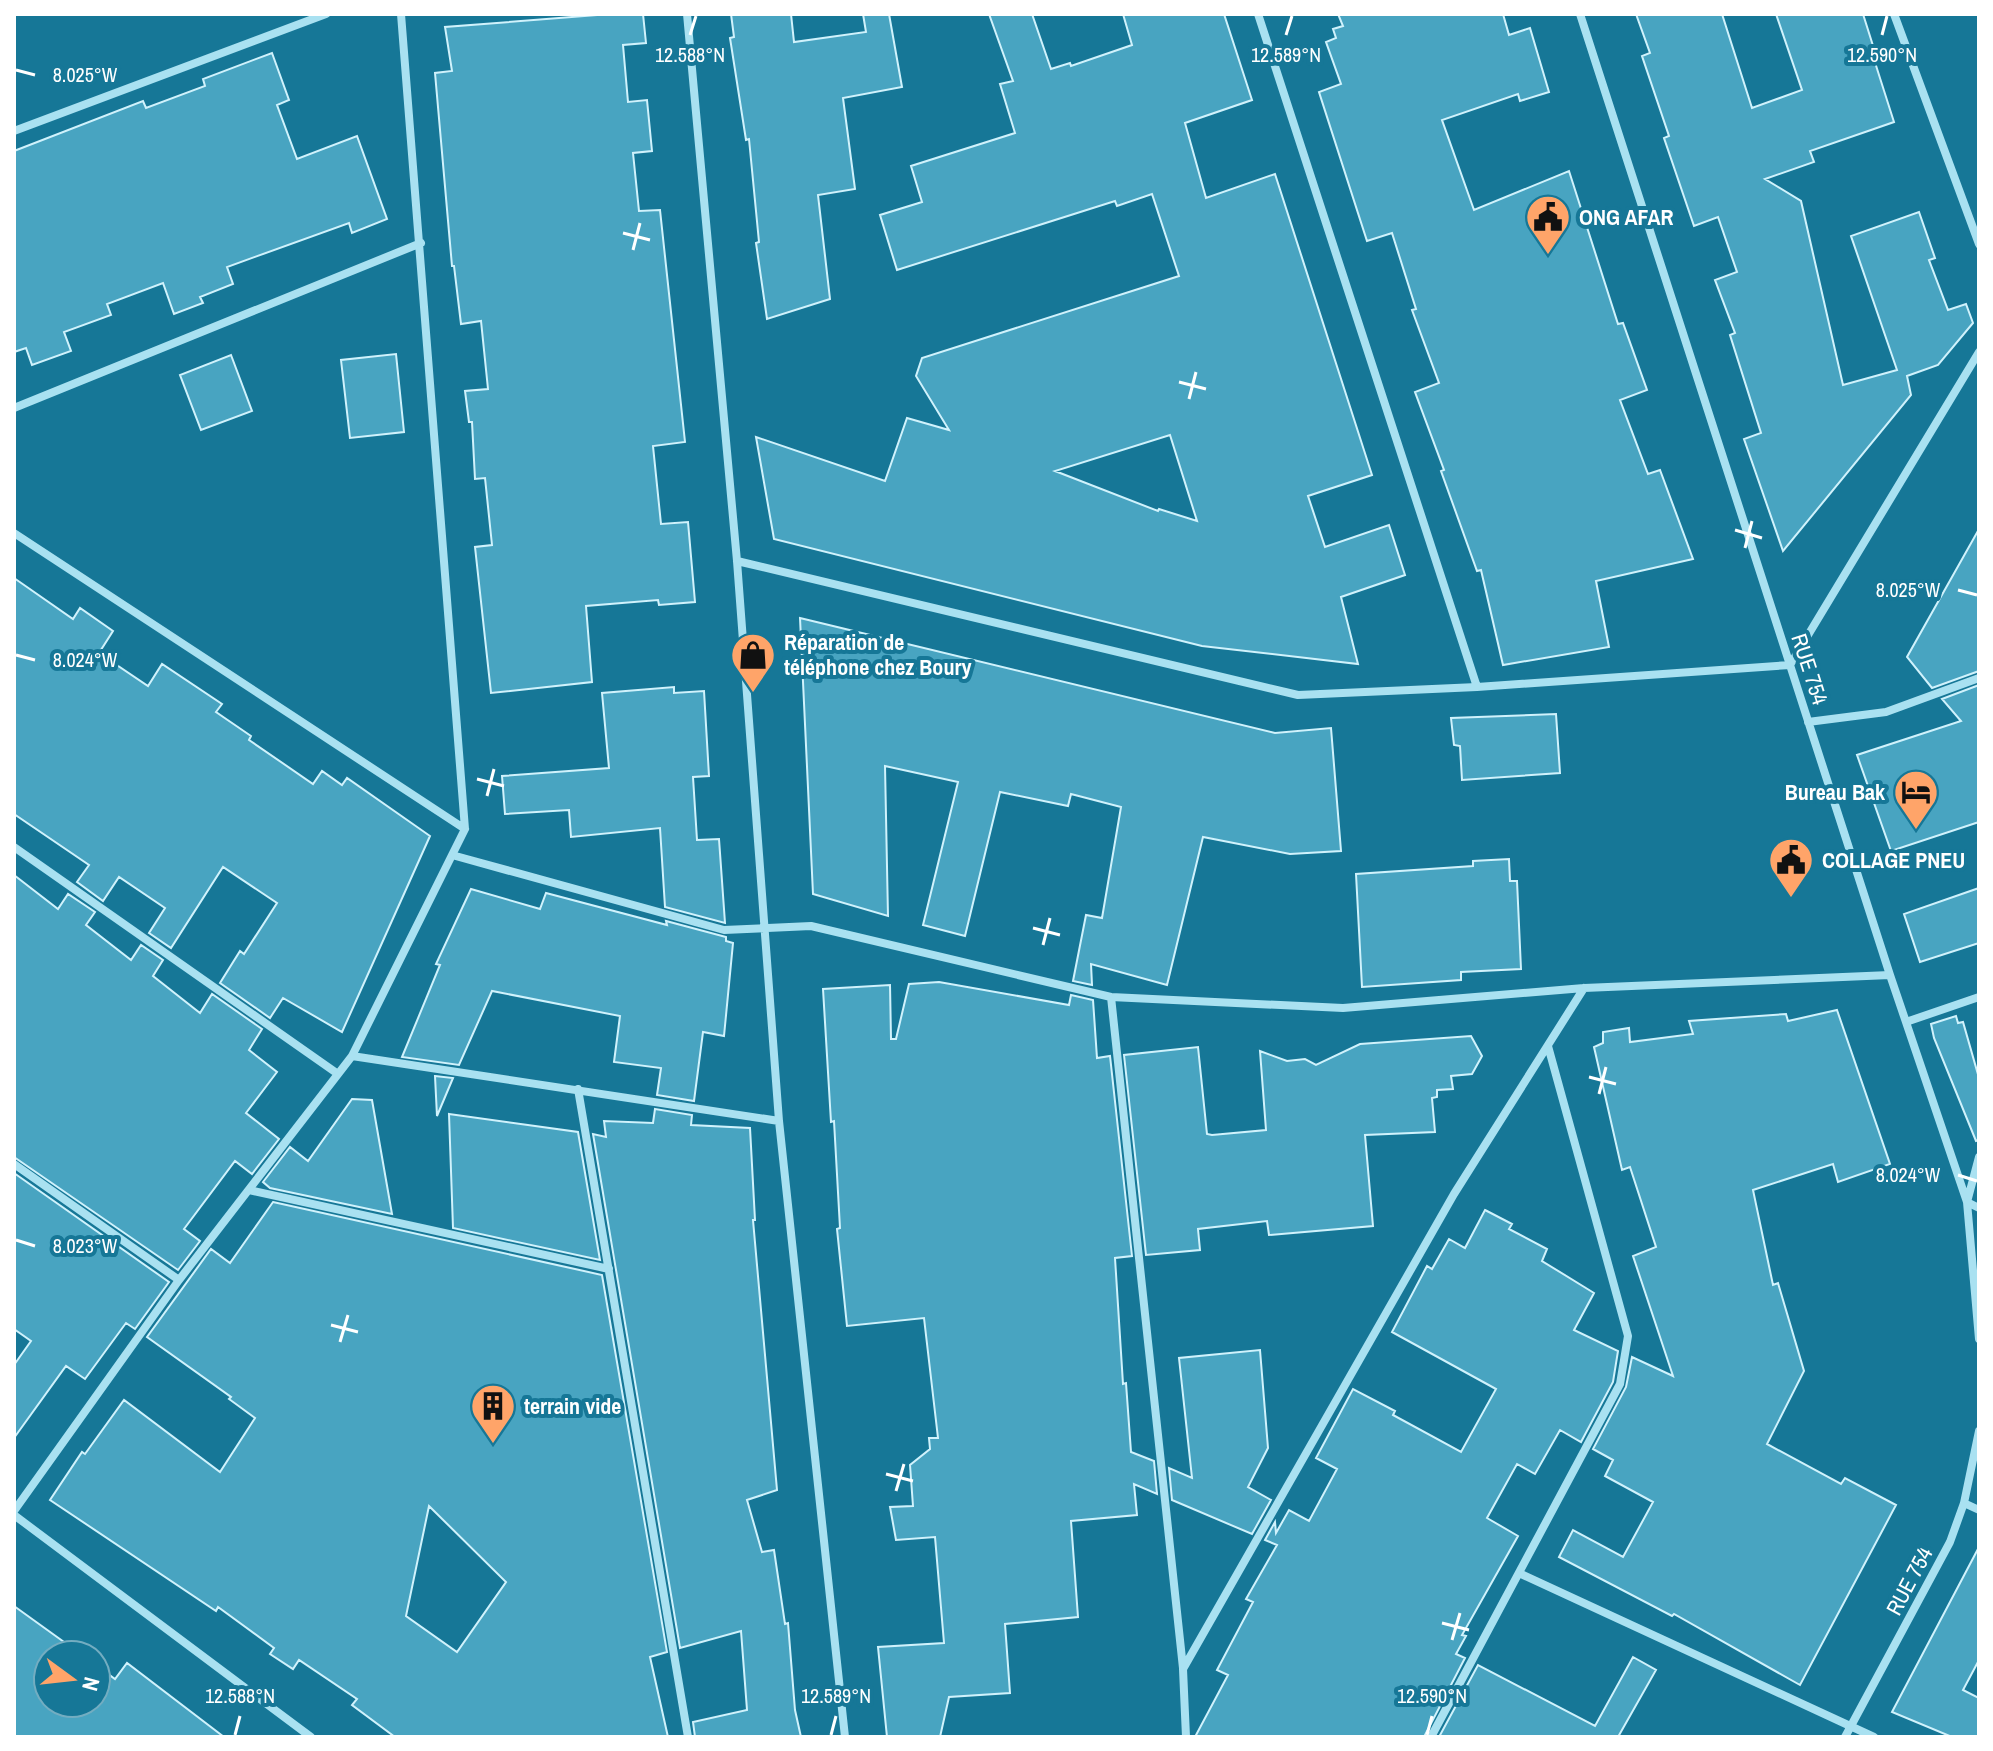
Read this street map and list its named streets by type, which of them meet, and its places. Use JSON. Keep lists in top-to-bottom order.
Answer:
{
  "streets": {
    "street": ["RUE 754"]
  },
  "places": {
    "public building": ["ONG AFAR", "COLLAGE PNEU"],
    "shop": ["Réparation de téléphone chez Boury"],
    "hotel": ["Bureau Bak"],
    "building": ["terrain vide"]
  },
  "north": "right",
  "coordinates": [
    "12.588°N",
    "12.589°N",
    "12.590°N",
    "8.025°W",
    "8.024°W",
    "8.023°W"
  ]
}
